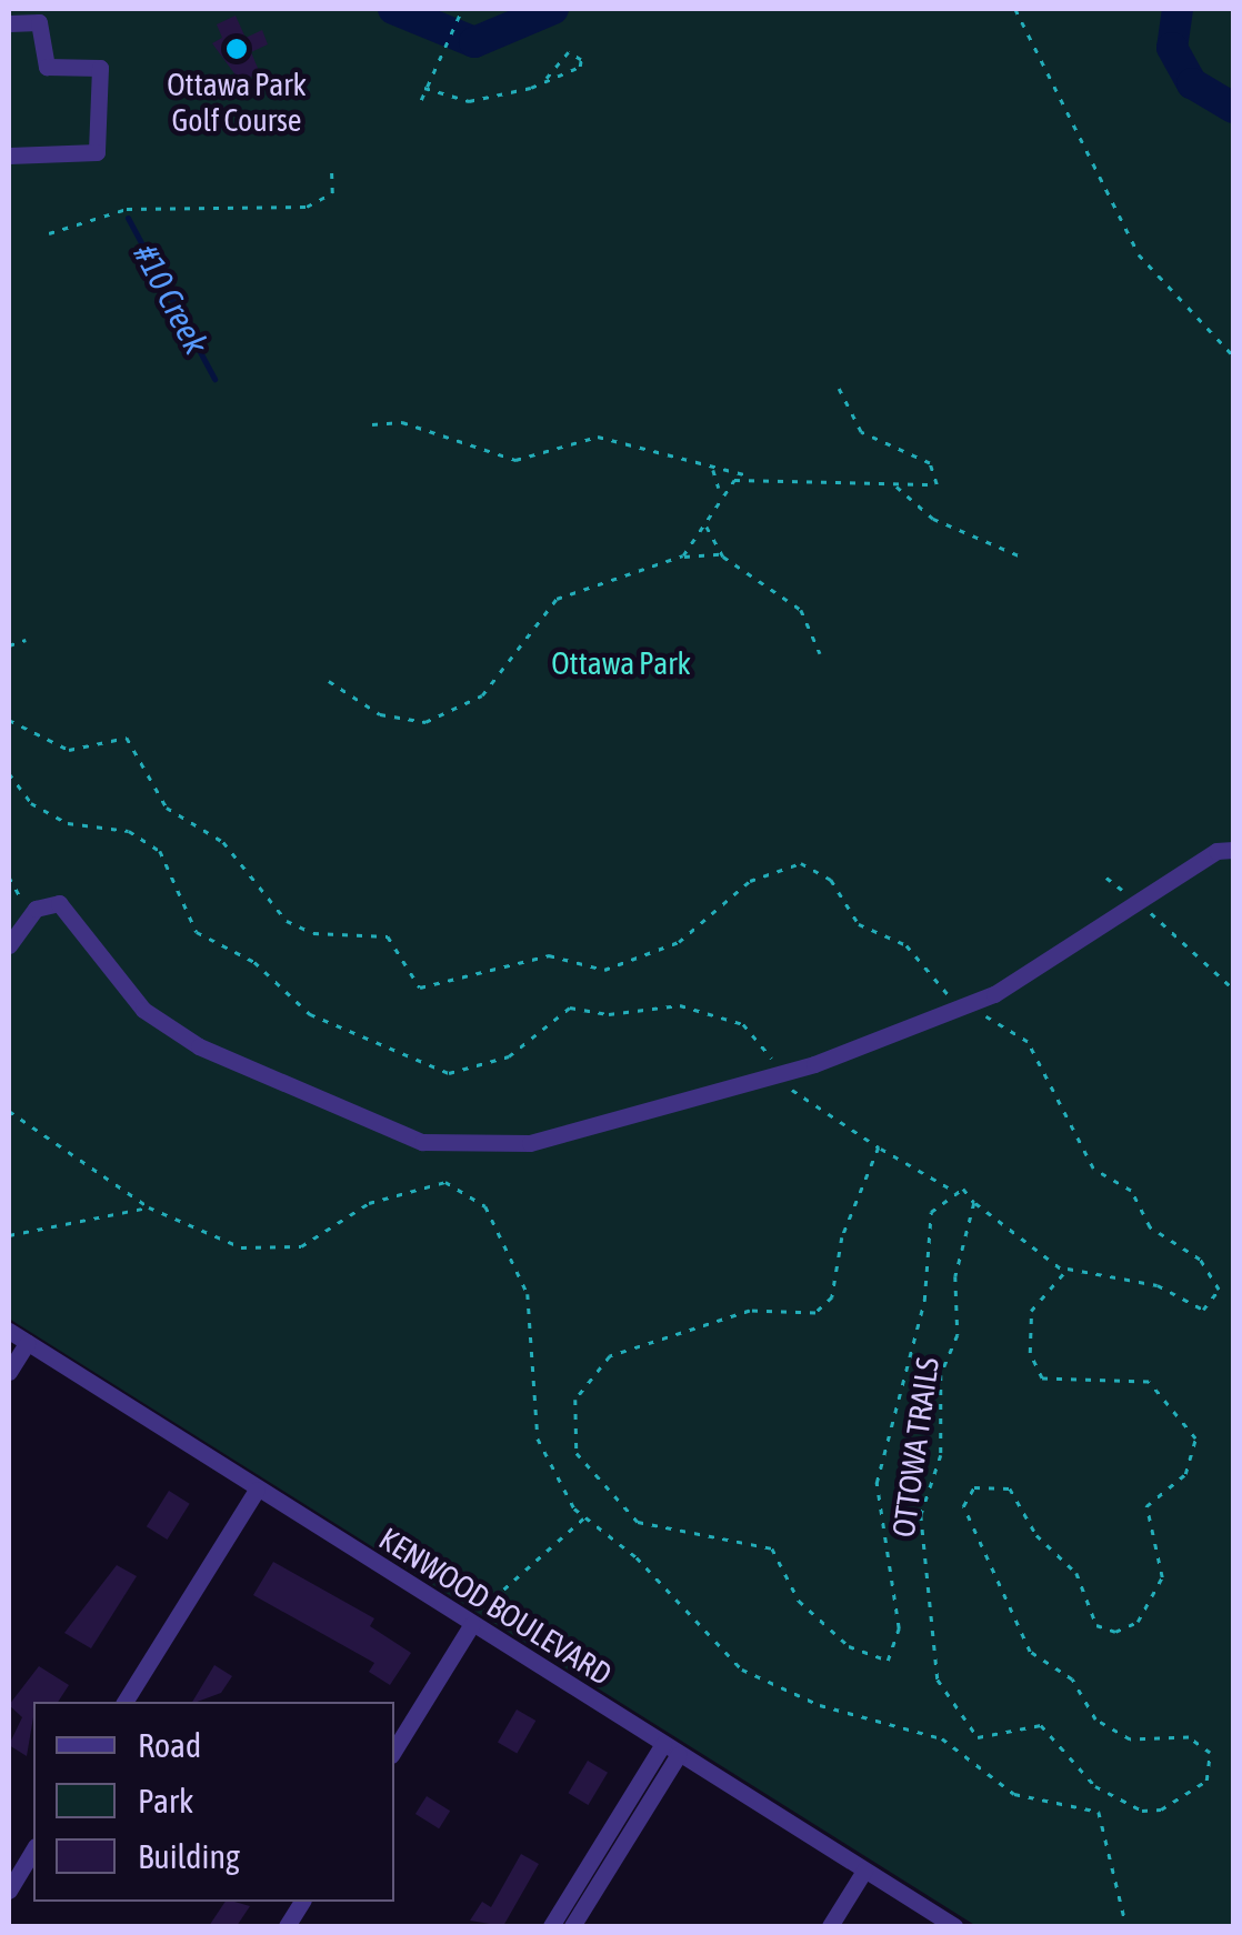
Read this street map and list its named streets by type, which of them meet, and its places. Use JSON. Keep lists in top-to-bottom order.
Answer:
{
  "streets": {
    "street": ["KENWOOD BOULEVARD"],
    "path": ["OTTOWA TRAILS"]
  },
  "water": ["#10 Creek"],
  "parks": ["Ottawa Park"],
  "places": ["Ottawa Park Golf Course"],
  "legend": ["Road", "Park", "Building"]
}
